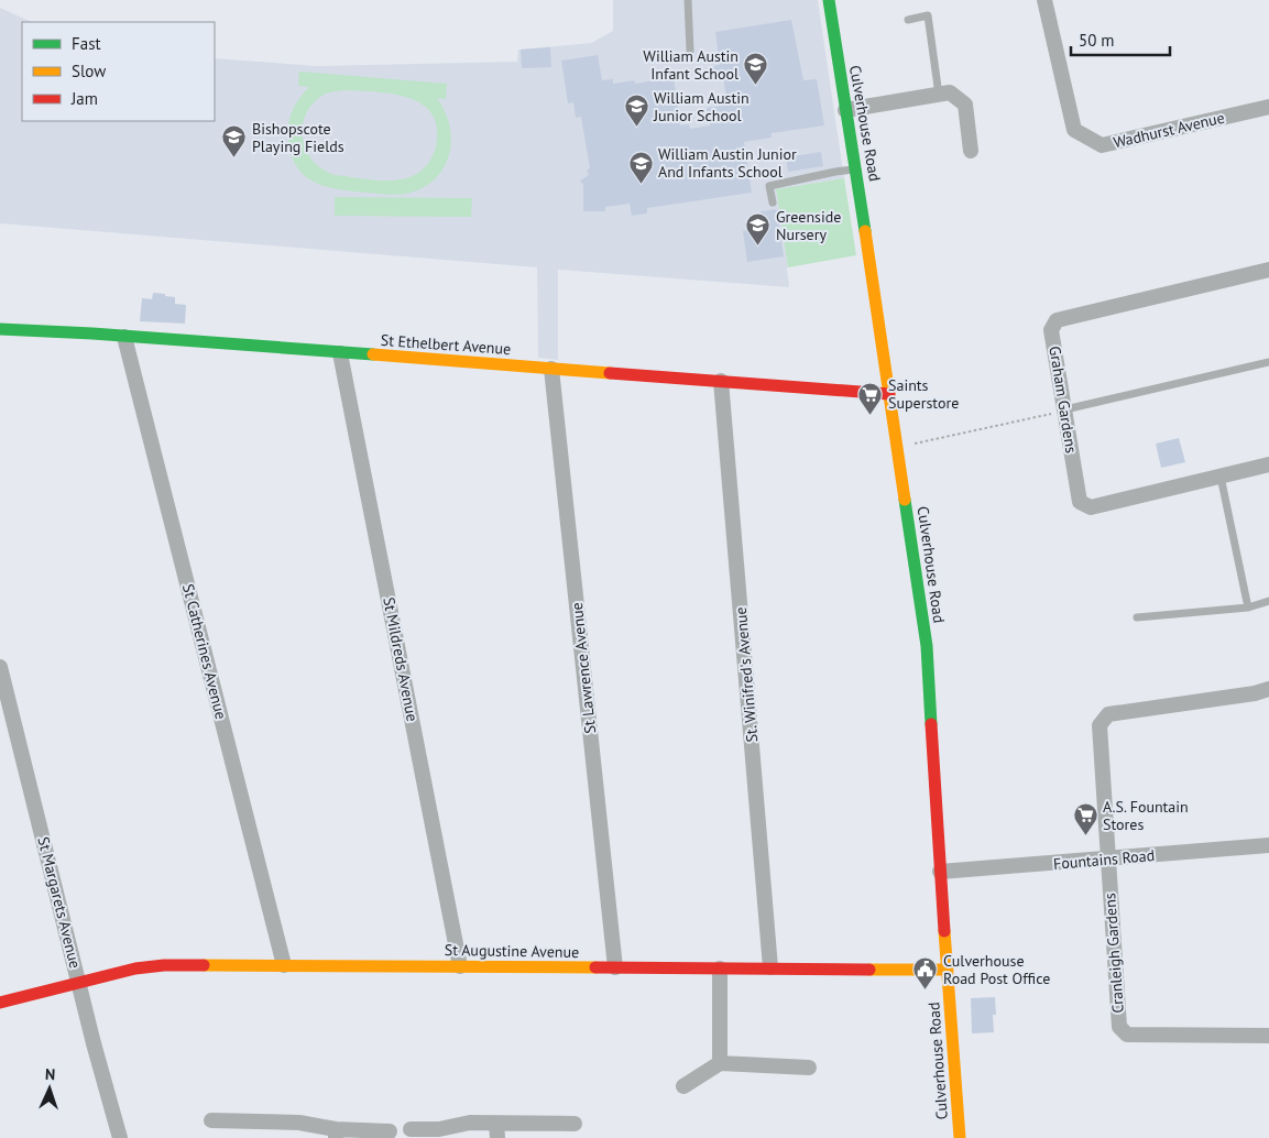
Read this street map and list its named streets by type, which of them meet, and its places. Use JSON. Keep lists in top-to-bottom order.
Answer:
{
  "streets": {
    "street": [
      "Culverhouse Road",
      "Wadhurst Avenue",
      "St Ethelbert Avenue",
      "Graham Gardens",
      "St Catherines Avenue",
      "St Mildreds Avenue",
      "St Lawrence Avenue",
      "St. Winifred's Avenue",
      "Fountains Road",
      "St Margarets Avenue",
      "St Augustine Avenue",
      "Cranleigh Gardens"
    ]
  },
  "crossings": [
    ["Culverhouse Road", "St Ethelbert Avenue"],
    ["Culverhouse Road", "Fountains Road"],
    ["Culverhouse Road", "St Augustine Avenue"],
    ["St Ethelbert Avenue", "St Catherines Avenue"],
    ["St Ethelbert Avenue", "St Mildreds Avenue"],
    ["St Ethelbert Avenue", "St Lawrence Avenue"],
    ["St Ethelbert Avenue", "St. Winifred's Avenue"],
    ["St Catherines Avenue", "St Augustine Avenue"],
    ["St Mildreds Avenue", "St Augustine Avenue"],
    ["St Lawrence Avenue", "St Augustine Avenue"],
    ["St. Winifred's Avenue", "St Augustine Avenue"],
    ["Fountains Road", "Cranleigh Gardens"],
    ["St Margarets Avenue", "St Augustine Avenue"]
  ],
  "places": {
    "school or university": [
      "William Austin Infant School",
      "William Austin Junior School",
      "Bishopscote Playing Fields",
      "William Austin Junior And Infants School",
      "Greenside Nursery"
    ],
    "supermarket": ["Saints Superstore", "A.S. Fountain Stores"],
    "public building": ["Culverhouse Road Post Office"]
  },
  "legend": ["Fast", "Slow", "Jam"],
  "scale_bar": "50 m",
  "north": "top"
}
